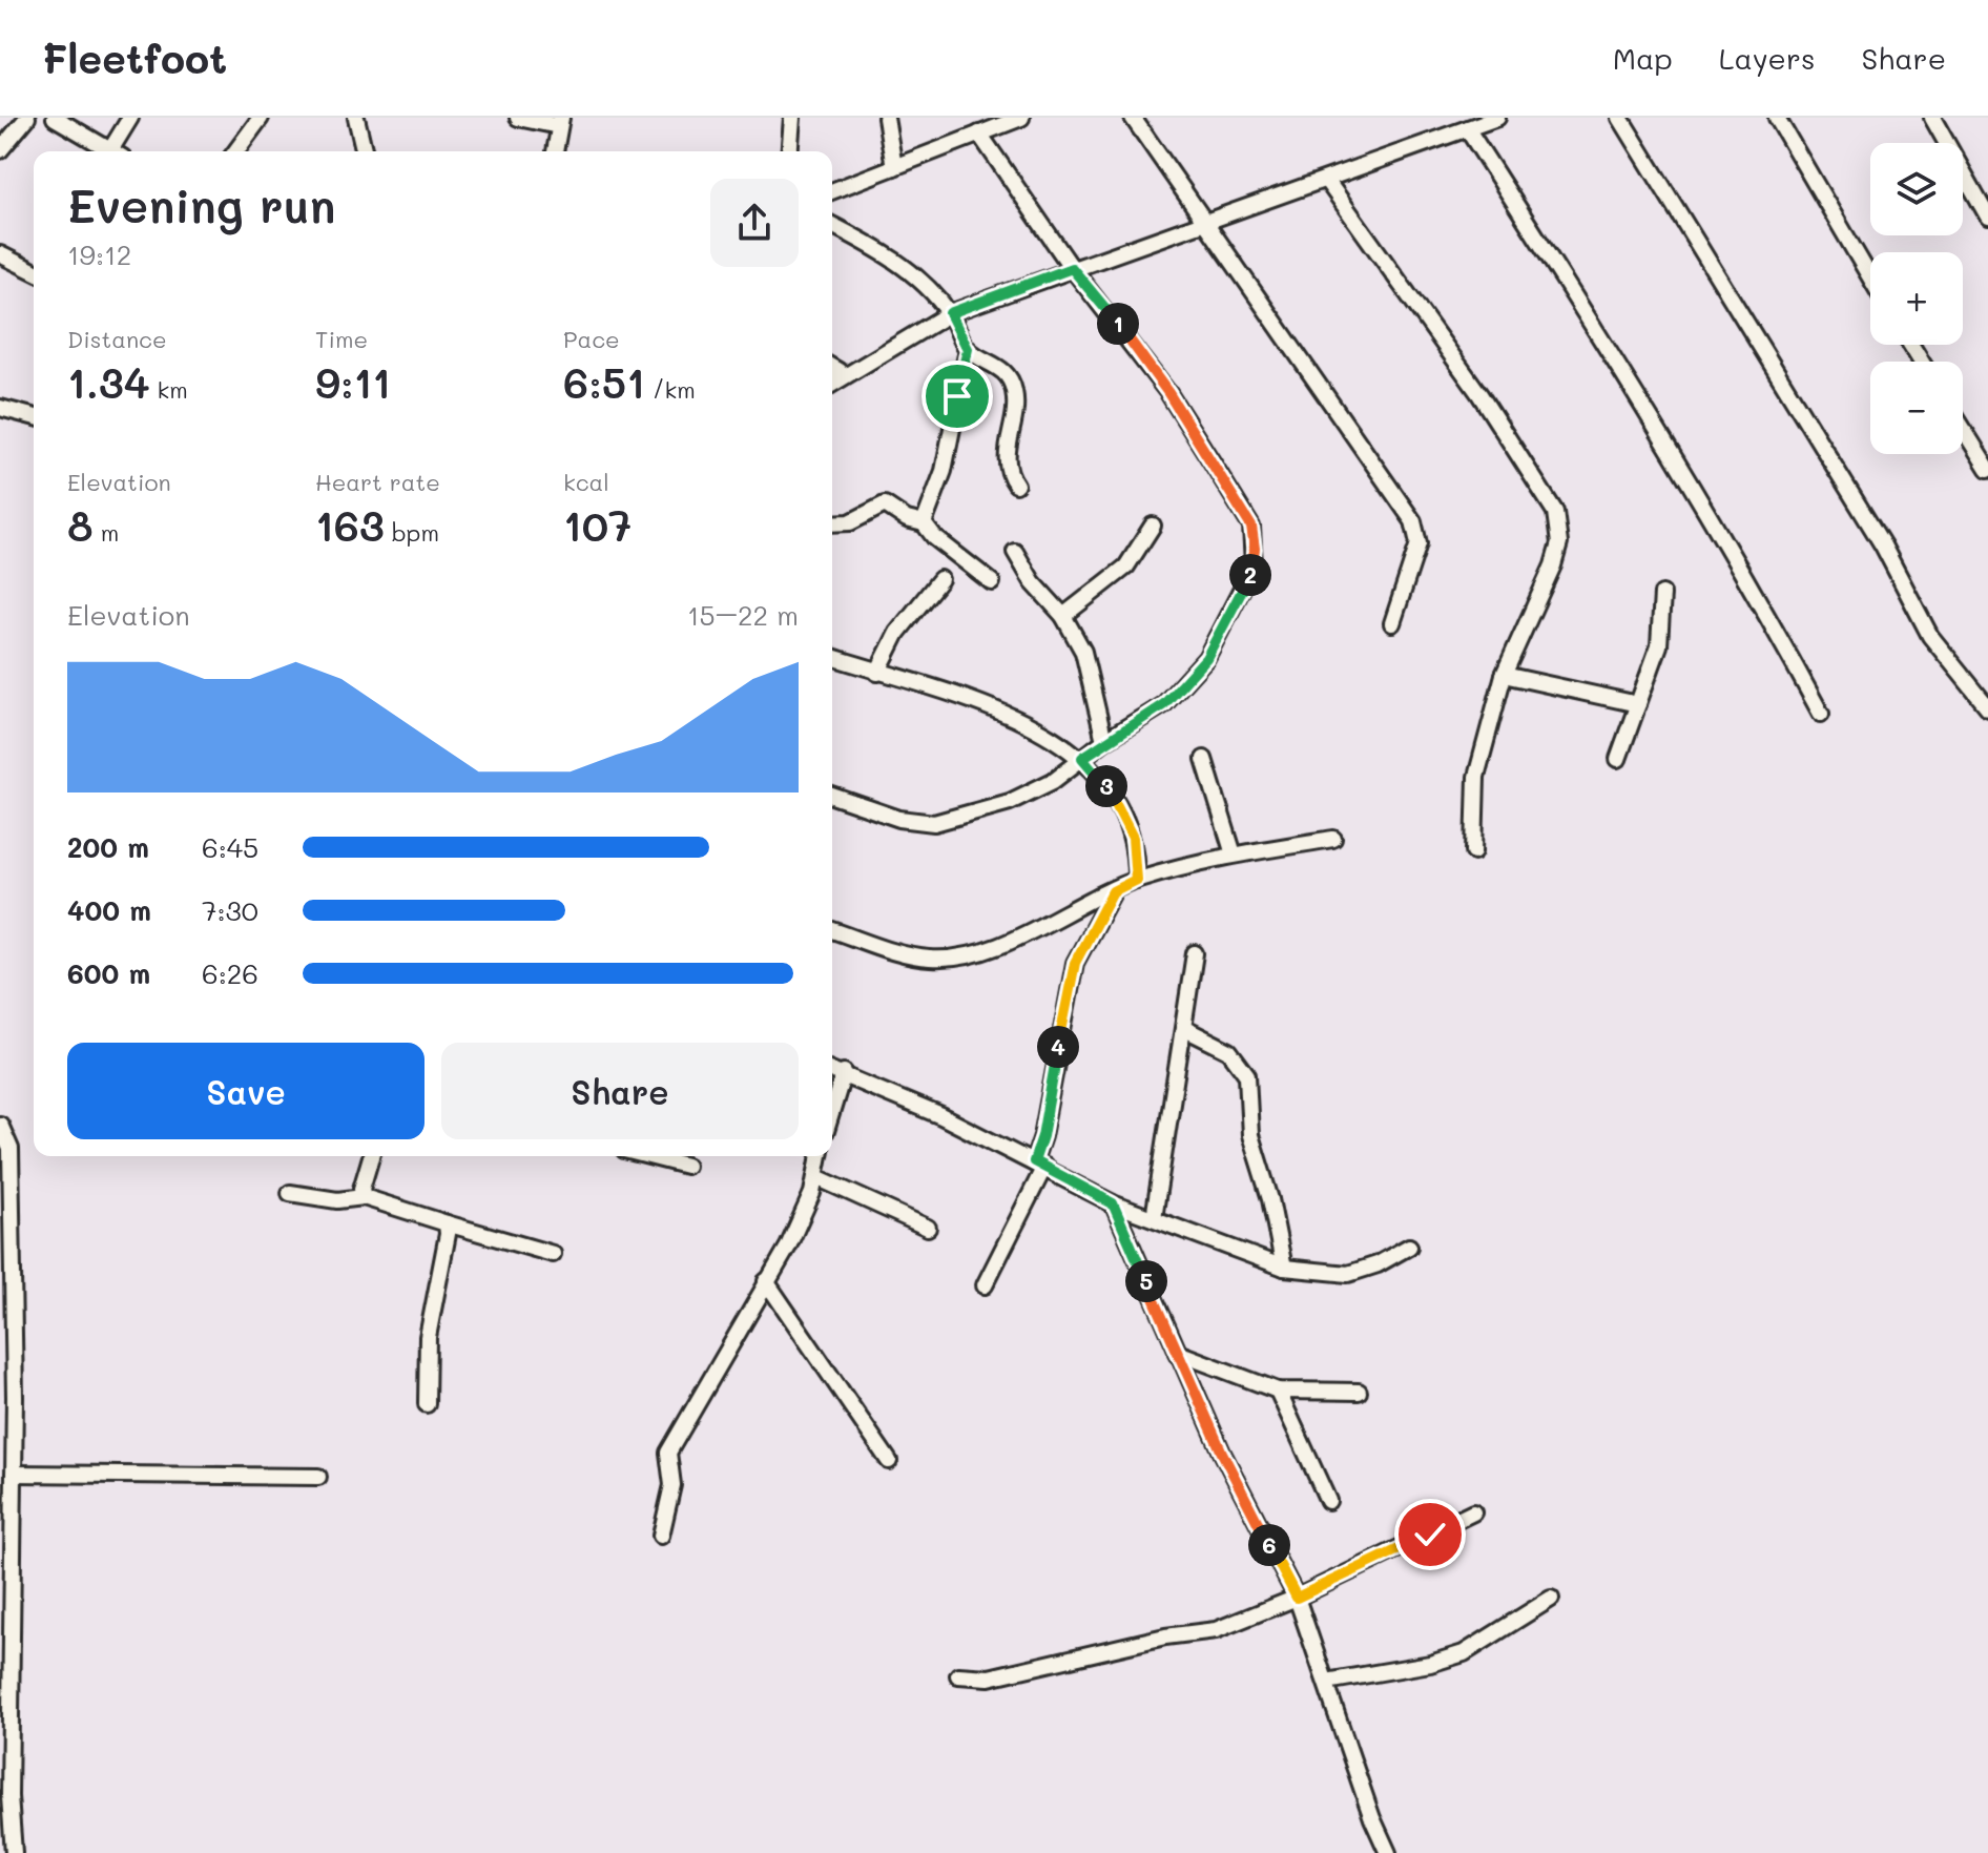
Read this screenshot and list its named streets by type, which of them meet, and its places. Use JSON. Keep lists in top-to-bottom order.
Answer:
{
  "page": {
    "header": "Fleetfoot",
    "nav": ["Map", "Layers", "Share"],
    "map_buttons": ["+", "−"],
    "heading": ["Evening run", "19:12"],
    "stats": [
      ["Distance", "1.34 km"],
      ["Time", "9:11"],
      ["Pace", "6:51 /km"],
      ["Elevation", "8 m"],
      ["Heart rate", "163 bpm"],
      ["kcal", "107"]
    ],
    "pins": [
      "1",
      "2",
      "3",
      "4",
      "5",
      "6"
    ],
    "chart": ["Elevation", "15–22 m"],
    "list": [
      {
        "name": "200 m",
        "note": "6:45"
      },
      {
        "name": "400 m",
        "note": "7:30"
      },
      {
        "name": "600 m",
        "note": "6:26"
      }
    ],
    "buttons": ["Save", "Share"]
  }
}
